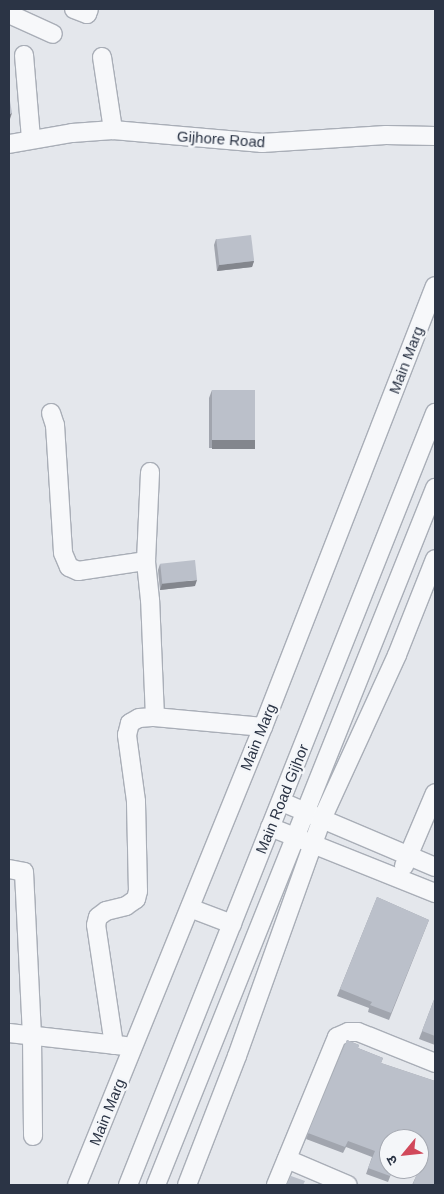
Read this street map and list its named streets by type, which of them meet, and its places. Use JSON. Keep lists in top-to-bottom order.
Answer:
{
  "streets": {
    "street": ["Gijhore Road", "Main Marg", "Main Road Gijhor"]
  },
  "north": "bottom left"
}
